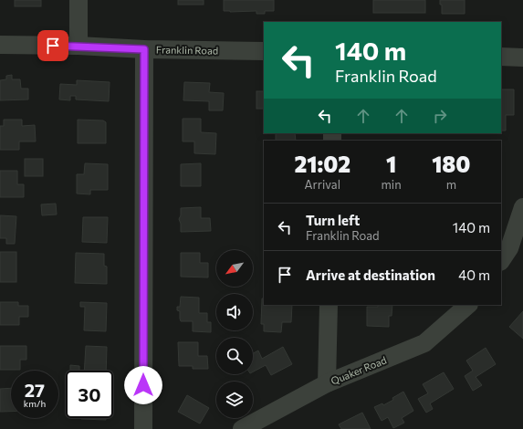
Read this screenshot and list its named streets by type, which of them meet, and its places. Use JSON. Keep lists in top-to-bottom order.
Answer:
{
  "streets": {
    "street": ["Franklin Road", "Quaker Road"]
  },
  "north": "bottom left",
  "page": {
    "turn": ["140 m", "Franklin Road"],
    "eta": [
      "21:02",
      "Arrival",
      "1",
      "min",
      "180",
      "m"
    ],
    "list": [
      {
        "name": "Turn left",
        "note": "Franklin Road",
        "value": "140 m"
      },
      {
        "name": "Arrive at destination",
        "value": "40 m"
      }
    ],
    "speed": "27 km/h",
    "limit": "30"
  }
}
